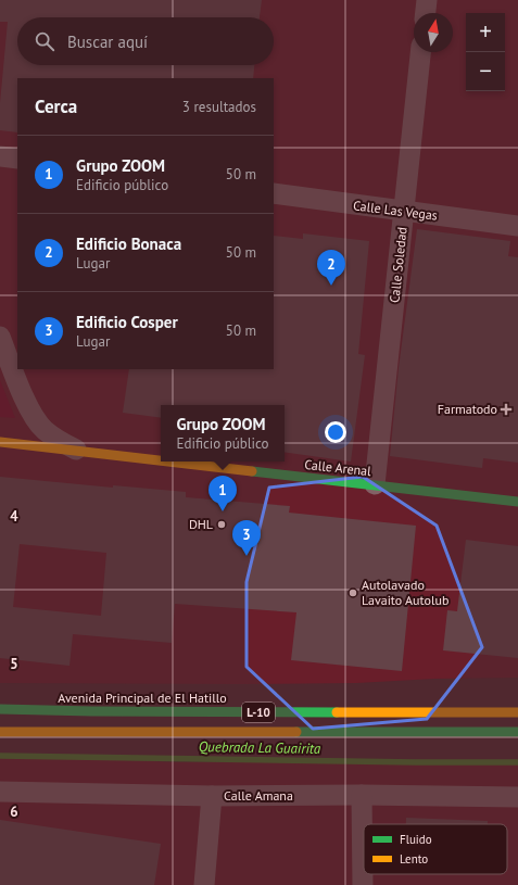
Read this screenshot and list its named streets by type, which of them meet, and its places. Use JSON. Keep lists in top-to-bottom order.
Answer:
{
  "streets": {
    "main road": ["Calle Arenal", "Avenida Principal de El Hatillo", "L-10"],
    "street": ["Calle Las Vegas", "Calle Soledad", "Calle Amana"]
  },
  "crossings": [
    ["Calle Las Vegas", "Calle Soledad"],
    ["Calle Soledad", "Calle Arenal"]
  ],
  "water": ["Quebrada La Guairita"],
  "places": {
    "health": ["Farmatodo"],
    "other": ["DHL", "Autolavado Lavaito Autolub"]
  },
  "legend": ["Fluido", "Lento"],
  "north": "top",
  "page": {
    "map_buttons": ["+", "−"],
    "search": "Buscar aquí",
    "heading": ["Cerca", "3 resultados"],
    "list": [
      {
        "mark": "1",
        "name": "Grupo ZOOM",
        "note": "Edificio público",
        "value": "50 m"
      },
      {
        "mark": "2",
        "name": "Edificio Bonaca",
        "note": "Lugar",
        "value": "50 m"
      },
      {
        "mark": "3",
        "name": "Edificio Cosper",
        "note": "Lugar",
        "value": "50 m"
      }
    ],
    "pins": ["2", "1", "3"],
    "popup": ["Grupo ZOOM", "Edificio público"]
  },
  "grid": {
    "rows": ["4", "5", "6"]
  }
}
